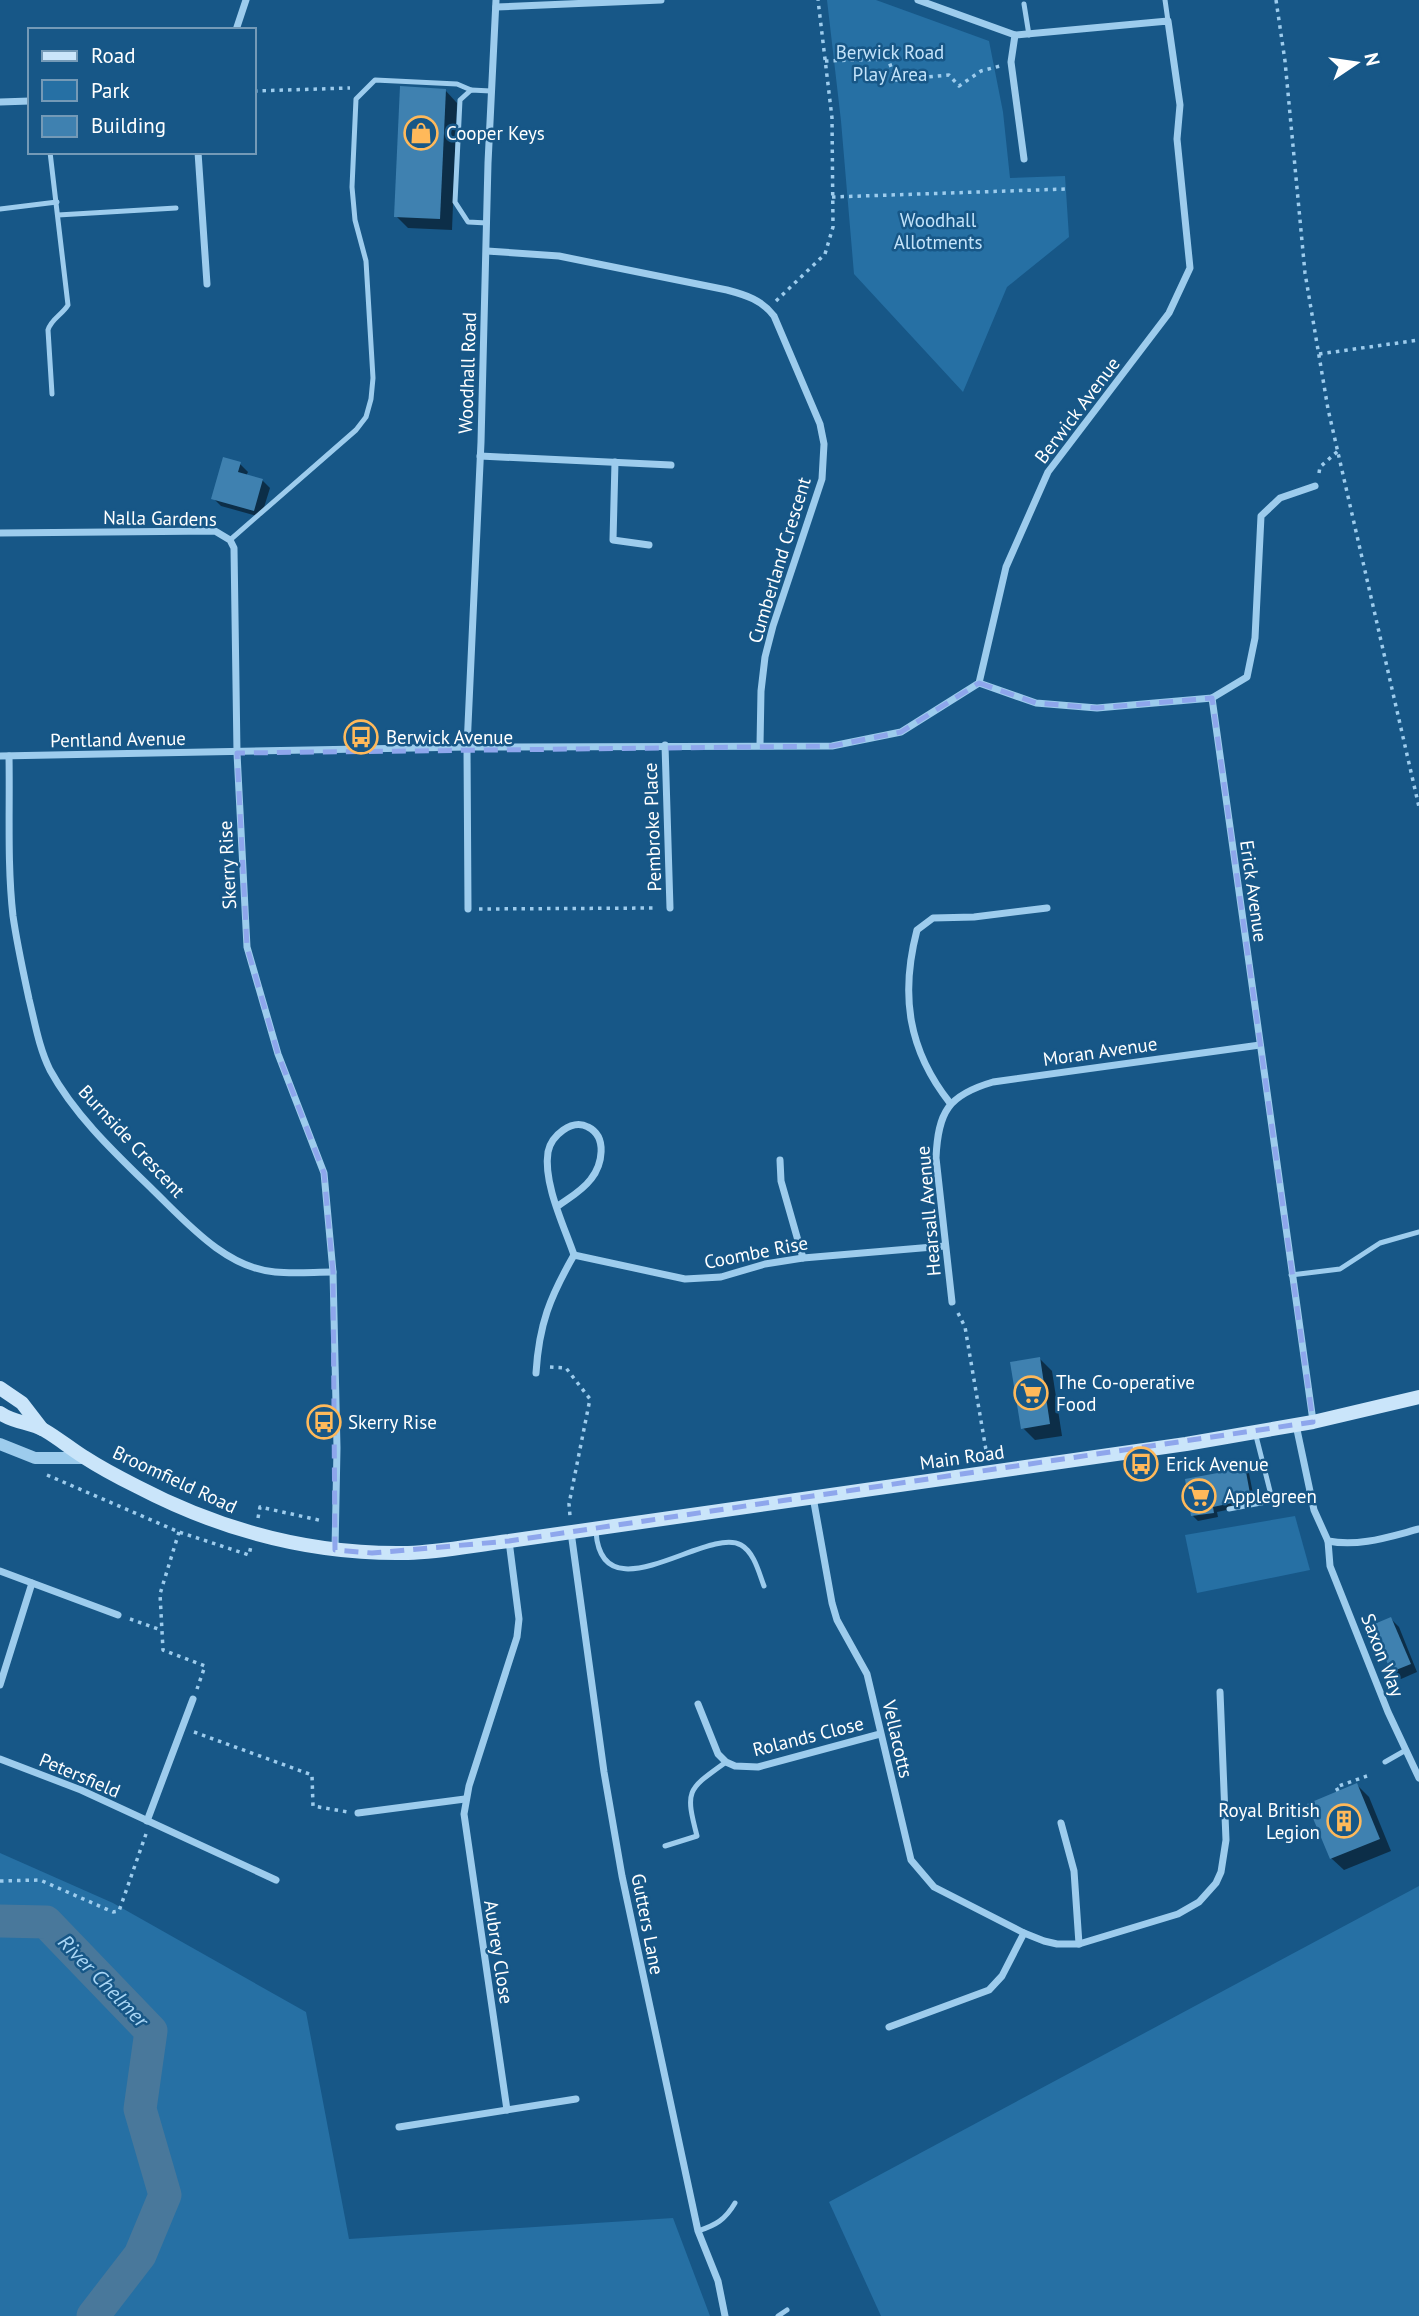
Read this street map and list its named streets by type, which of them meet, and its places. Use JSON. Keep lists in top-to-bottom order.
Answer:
{
  "streets": {
    "main road": ["Main Road", "Broomfield Road"],
    "street": [
      "Woodhall Road",
      "Berwick Avenue",
      "Nalla Gardens",
      "Cumberland Crescent",
      "Pentland Avenue",
      "Pembroke Place",
      "Skerry Rise",
      "Erick Avenue",
      "Moran Avenue",
      "Burnside Crescent",
      "Hearsall Avenue",
      "Coombe Rise",
      "Saxon Way",
      "Rolands Close",
      "Vellacotts",
      "Petersfield",
      "Gutters Lane",
      "Aubrey Close"
    ]
  },
  "crossings": [
    ["Nalla Gardens", "Pentland Avenue"],
    ["Nalla Gardens", "Skerry Rise"],
    ["Pentland Avenue", "Skerry Rise"],
    ["Pentland Avenue", "Burnside Crescent"],
    ["Skerry Rise", "Burnside Crescent"],
    ["Skerry Rise", "Broomfield Road"],
    ["Erick Avenue", "Moran Avenue"],
    ["Erick Avenue", "Main Road"],
    ["Moran Avenue", "Hearsall Avenue"],
    ["Hearsall Avenue", "Coombe Rise"],
    ["Main Road", "Broomfield Road"],
    ["Main Road", "Saxon Way"],
    ["Main Road", "Vellacotts"],
    ["Main Road", "Gutters Lane"],
    ["Main Road", "Aubrey Close"],
    ["Broomfield Road", "Aubrey Close"],
    ["Rolands Close", "Vellacotts"]
  ],
  "water": ["River Chelmer"],
  "parks": ["Berwick Road Play Area", "Woodhall Allotments"],
  "places": {
    "shop": ["Cooper Keys"],
    "bus stop": ["Berwick Avenue", "Skerry Rise", "Erick Avenue"],
    "supermarket": ["The Co-operative Food", "Applegreen"],
    "building": ["Royal British Legion"]
  },
  "legend": ["Road", "Park", "Building"],
  "north": "right"
}
